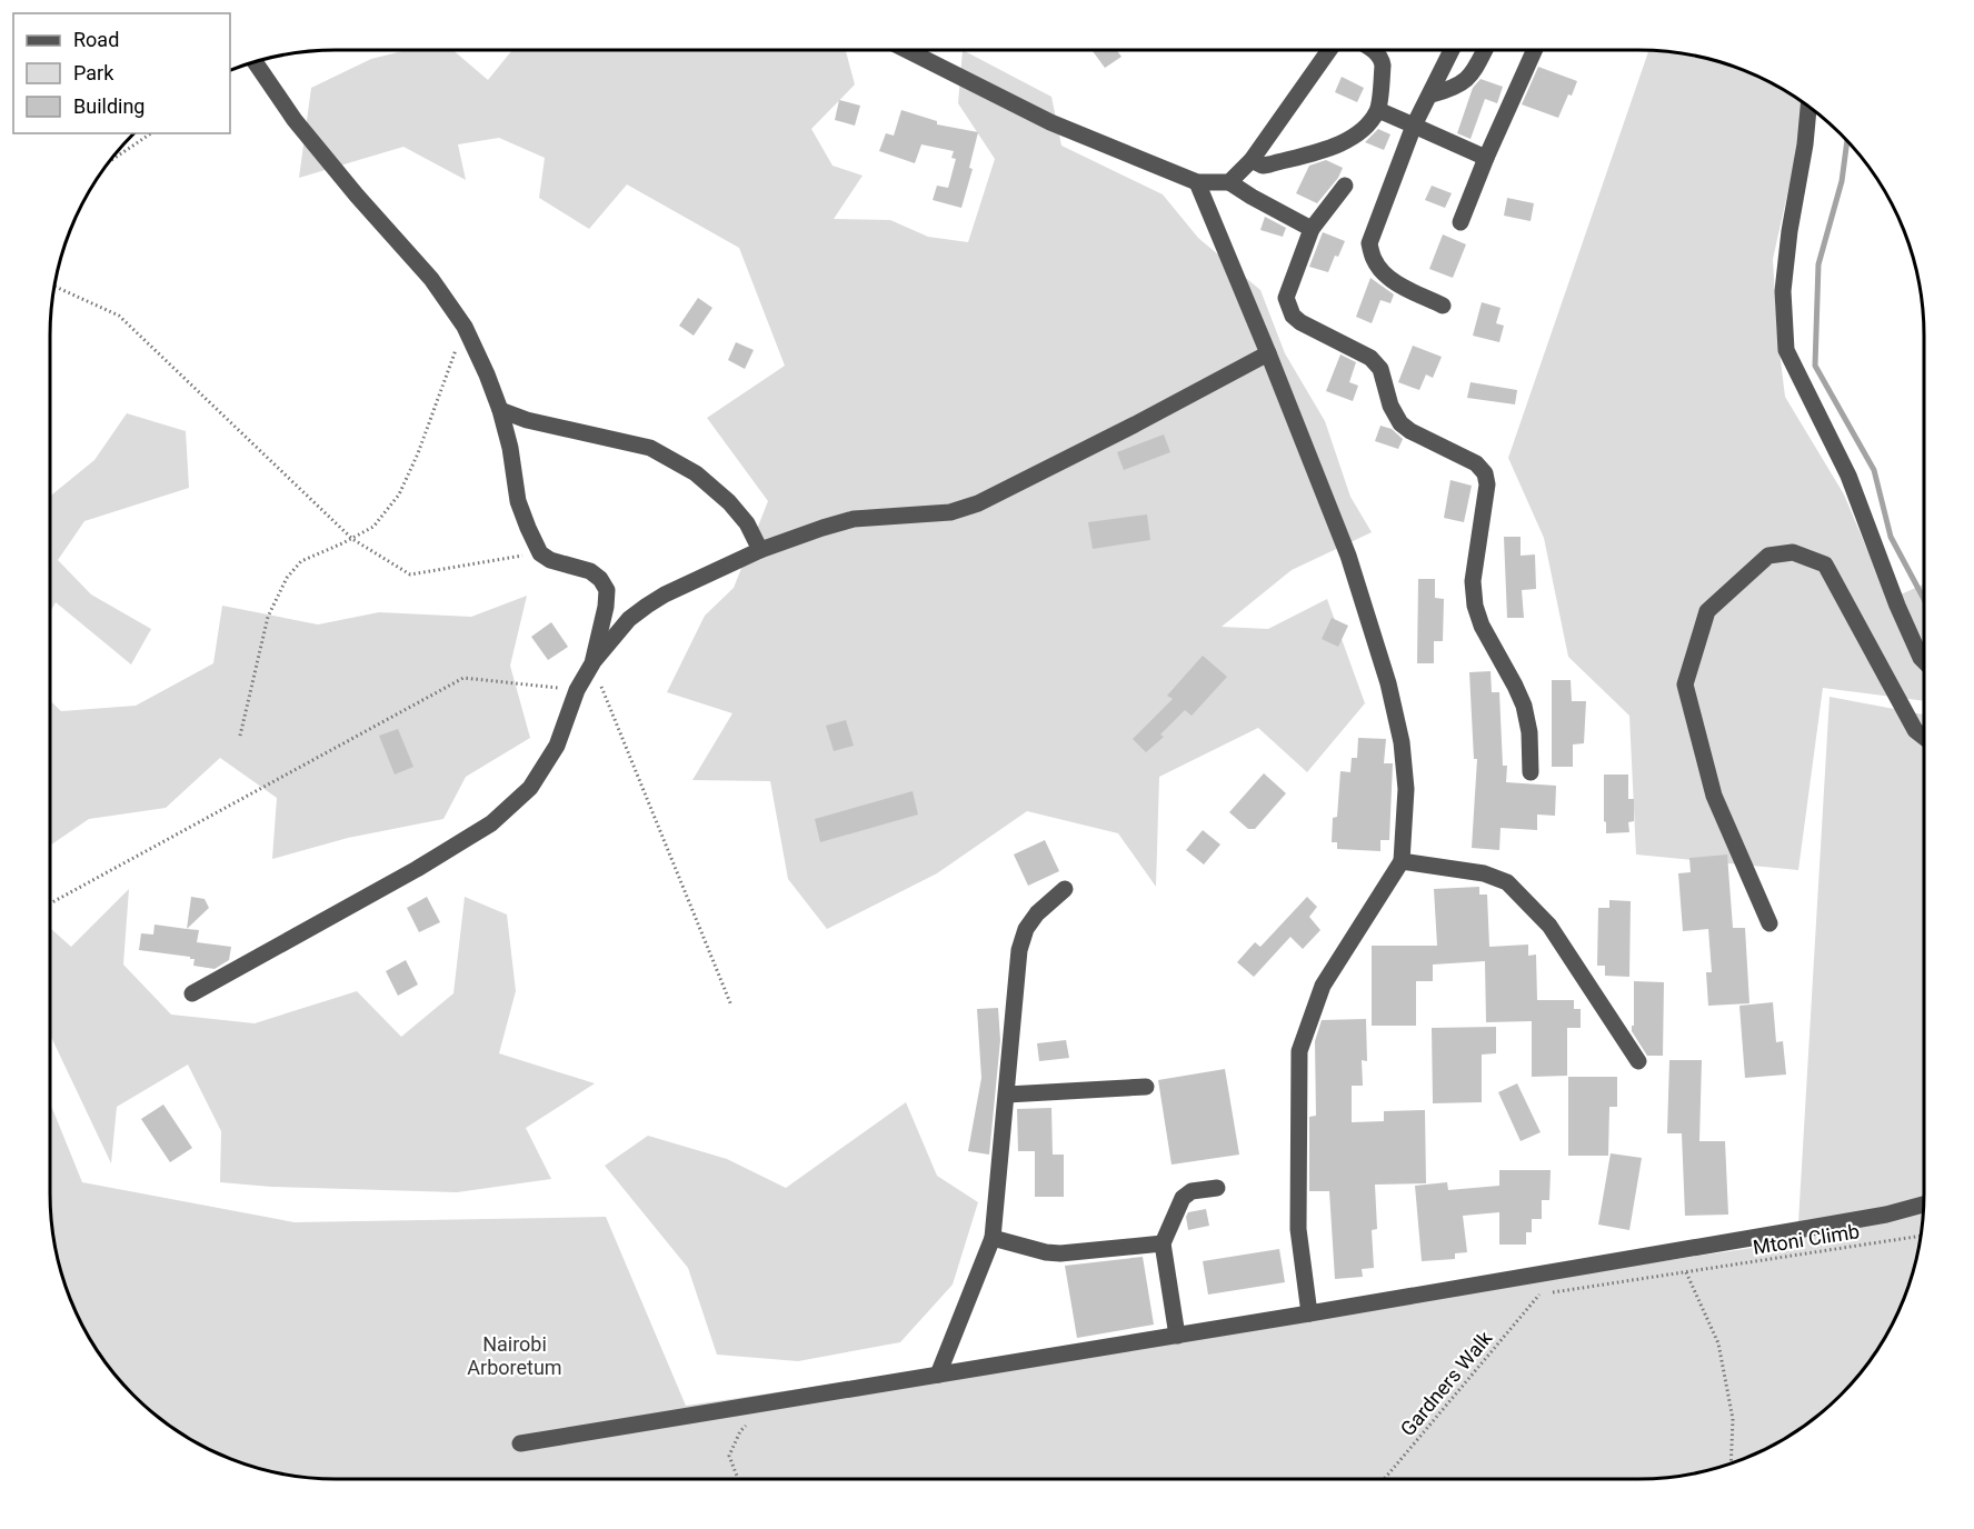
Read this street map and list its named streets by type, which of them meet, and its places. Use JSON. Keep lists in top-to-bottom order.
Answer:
{
  "streets": {
    "path": ["Mtoni Climb", "Gardners Walk"]
  },
  "parks": ["Nairobi Arboretum"],
  "legend": ["Road", "Park", "Building"]
}
